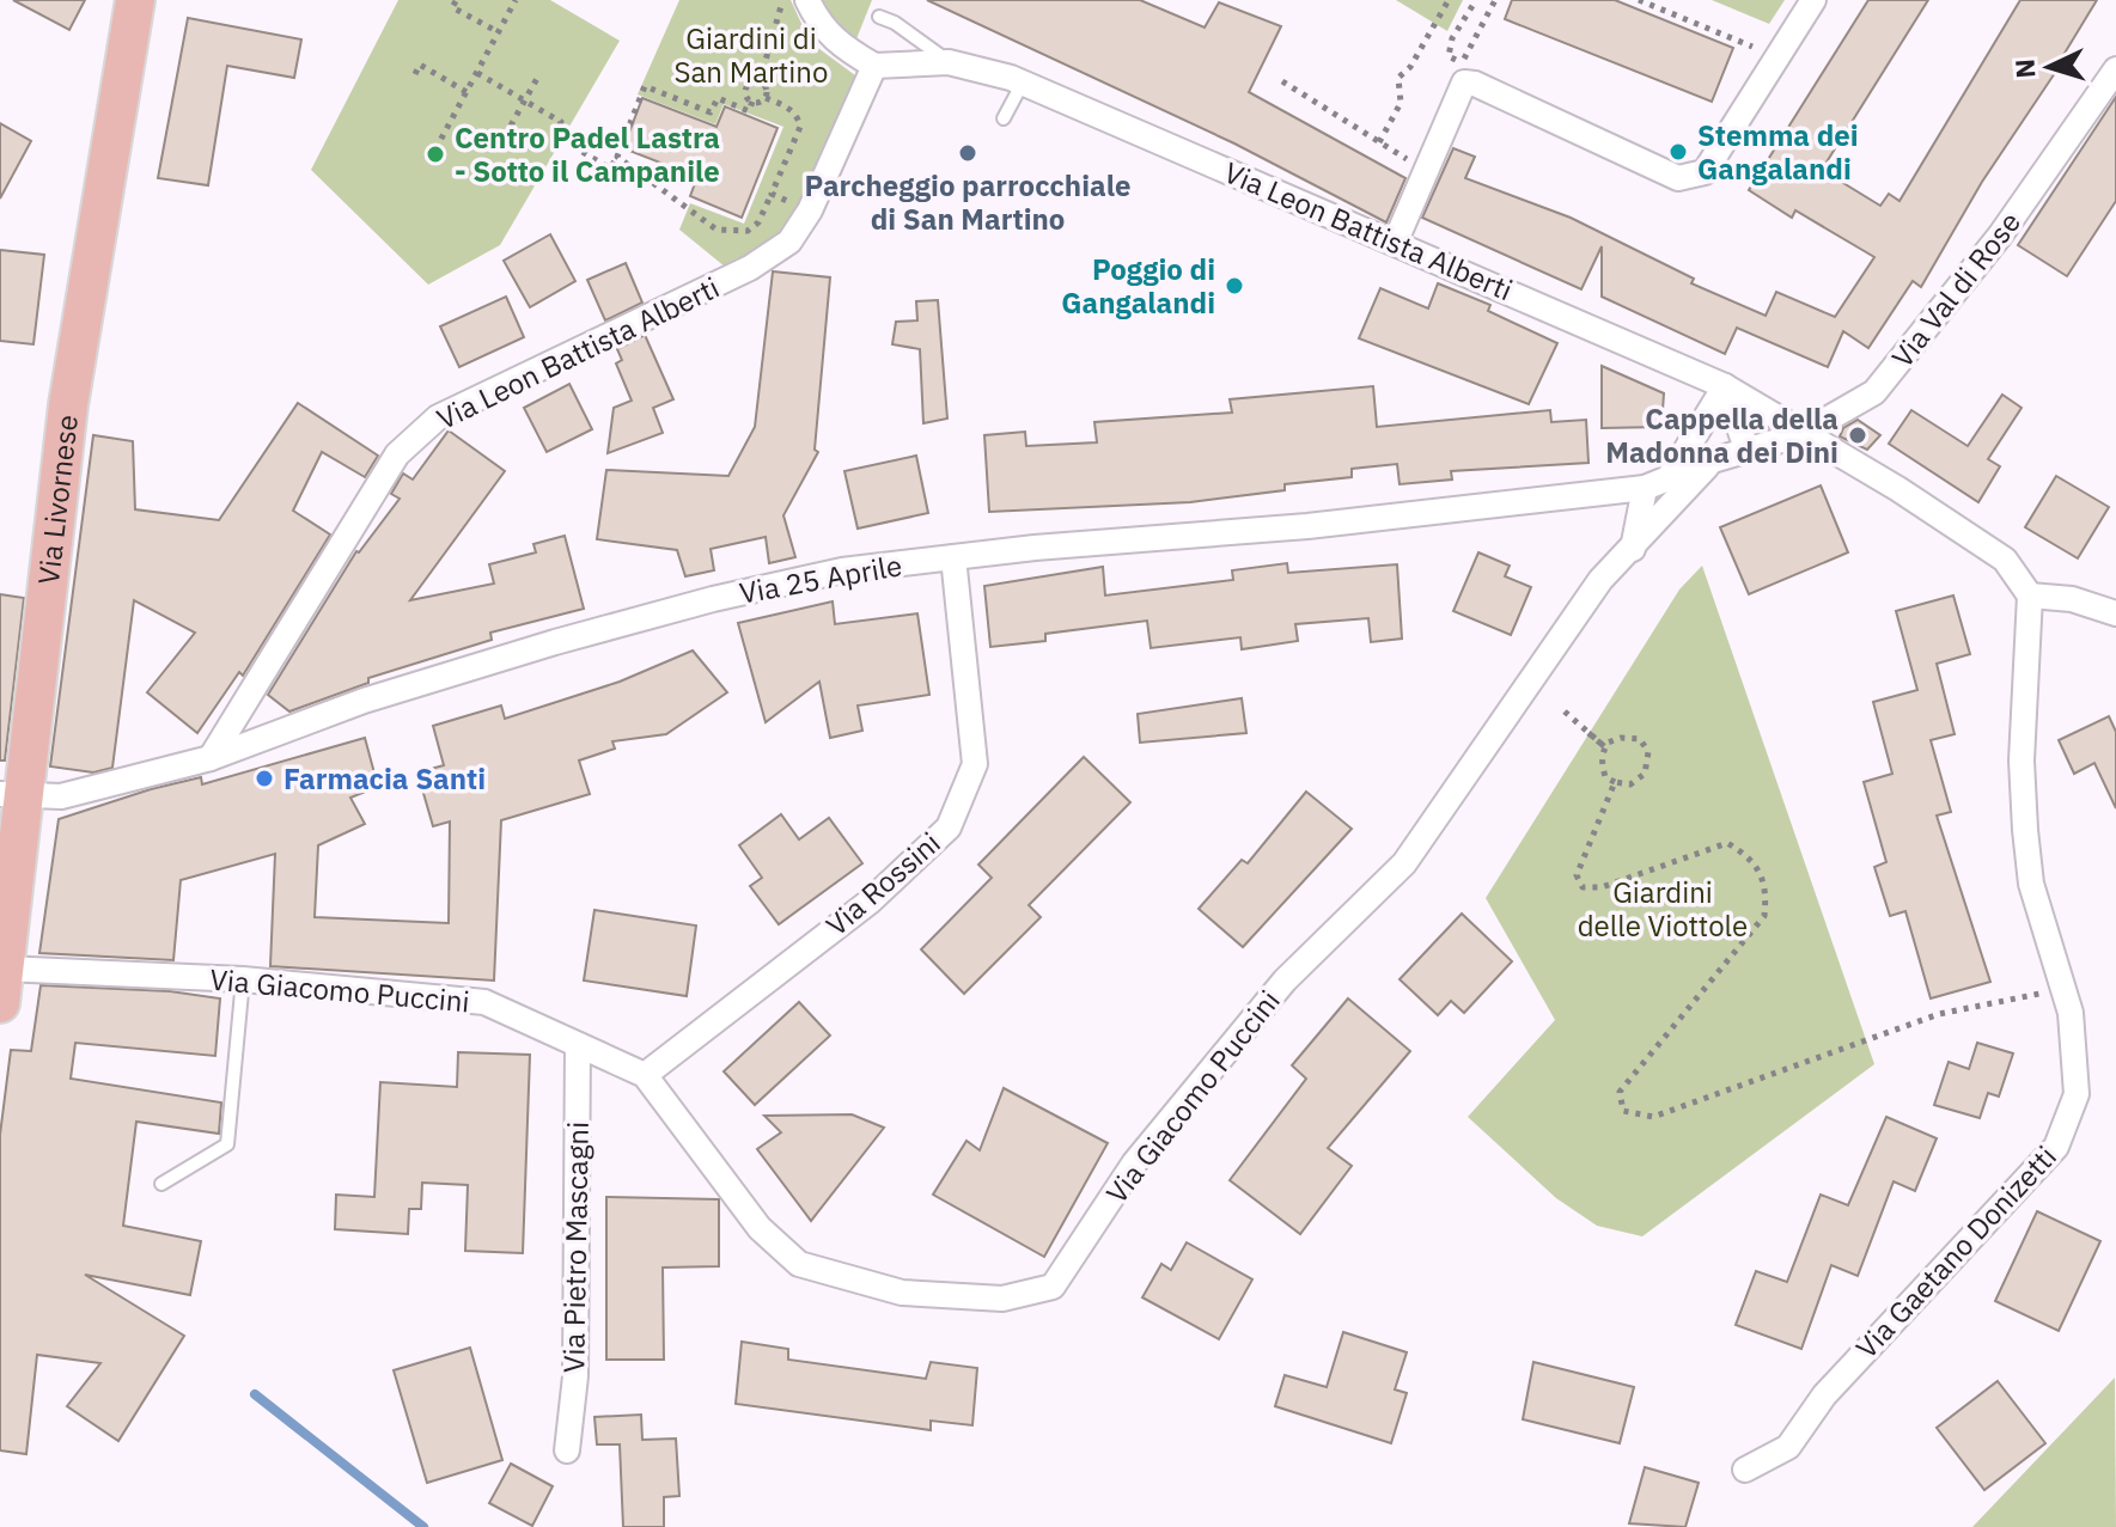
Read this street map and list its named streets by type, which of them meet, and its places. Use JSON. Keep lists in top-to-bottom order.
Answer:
{
  "streets": {
    "main road": ["Via Livornese"],
    "street": [
      "Via Leon Battista Alberti",
      "Via Val di Rose",
      "Via 25 Aprile",
      "Via Rossini",
      "Via Giacomo Puccini",
      "Via Pietro Mascagni",
      "Via Gaetano Donizetti"
    ]
  },
  "crossings": [
    ["Via Leon Battista Alberti", "Via Val di Rose"],
    ["Via Leon Battista Alberti", "Via 25 Aprile"],
    ["Via Leon Battista Alberti", "Via Gaetano Donizetti"],
    ["Via Val di Rose", "Via 25 Aprile"],
    ["Via Val di Rose", "Via Giacomo Puccini"],
    ["Via Livornese", "Via 25 Aprile"],
    ["Via Livornese", "Via Giacomo Puccini"],
    ["Via 25 Aprile", "Via Rossini"],
    ["Via 25 Aprile", "Via Giacomo Puccini"],
    ["Via Rossini", "Via Giacomo Puccini"],
    ["Via Giacomo Puccini", "Via Pietro Mascagni"]
  ],
  "parks": ["Giardini di San Martino", "Giardini delle Viottole"],
  "places": [
    "Stemma dei Gangalandi",
    "Parcheggio parrocchiale di San Martino",
    "Centro Padel Lastra - Sotto il Campanile",
    "Poggio di Gangalandi",
    "Cappella della Madonna dei Dini",
    "Farmacia Santi"
  ],
  "north": "left"
}
